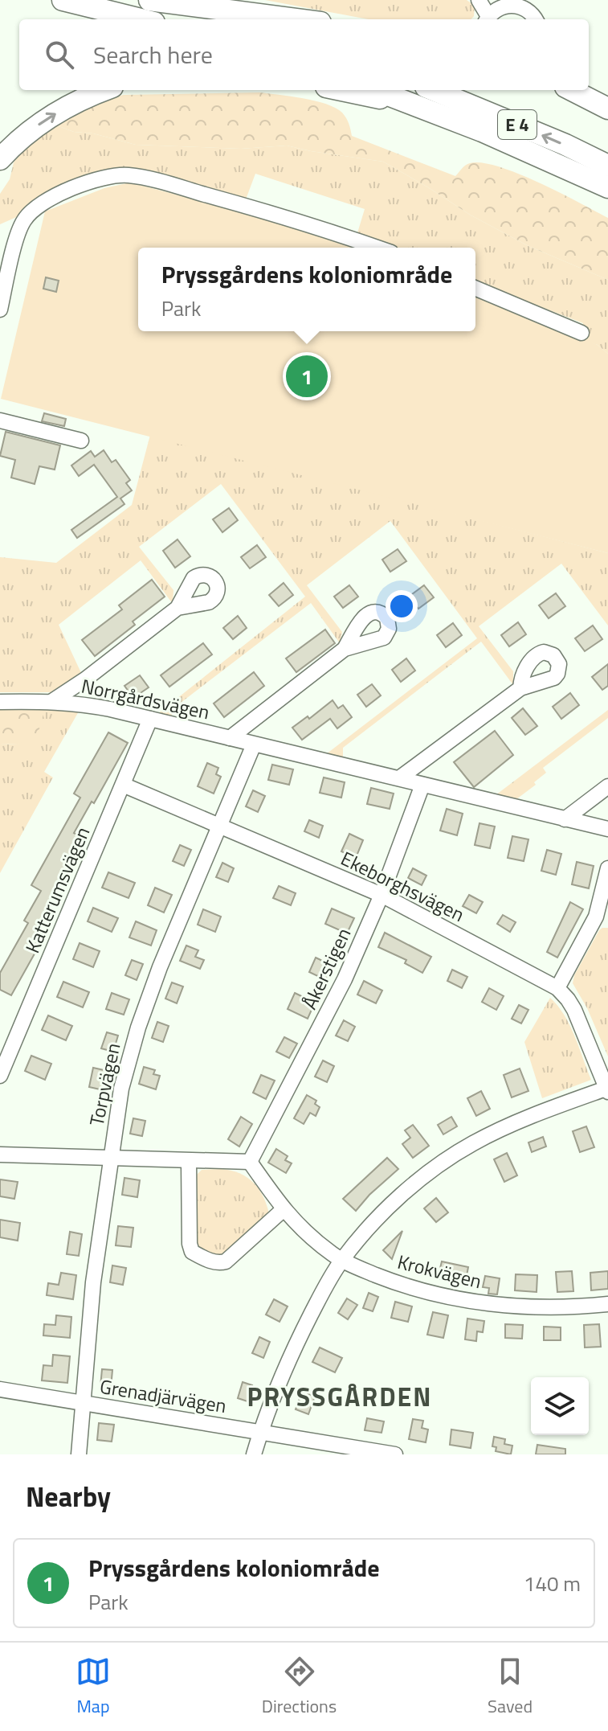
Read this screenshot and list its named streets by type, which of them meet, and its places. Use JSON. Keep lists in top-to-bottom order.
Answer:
{
  "streets": {
    "highway": ["E 4"],
    "street": [
      "Norrgårdsvägen",
      "Ekeborghsvägen",
      "Katterumsvägen",
      "Åkerstigen",
      "Torpvägen",
      "Krokvägen",
      "Grenadjärvägen"
    ]
  },
  "crossings": [
    ["Norrgårdsvägen", "Katterumsvägen"],
    ["Norrgårdsvägen", "Åkerstigen"],
    ["Norrgårdsvägen", "Torpvägen"],
    ["Ekeborghsvägen", "Katterumsvägen"],
    ["Ekeborghsvägen", "Åkerstigen"],
    ["Ekeborghsvägen", "Torpvägen"],
    ["Åkerstigen", "Krokvägen"],
    ["Torpvägen", "Grenadjärvägen"]
  ],
  "districts": ["PRYSSGÅRDEN"],
  "page": {
    "search": "Search here",
    "popup": ["Pryssgårdens koloniområde", "Park"],
    "pins": "1",
    "heading": "Nearby",
    "list": [
      {
        "mark": "1",
        "name": "Pryssgårdens koloniområde",
        "note": "Park",
        "value": "140 m"
      }
    ],
    "nav": ["Map", "Directions", "Saved"]
  }
}
